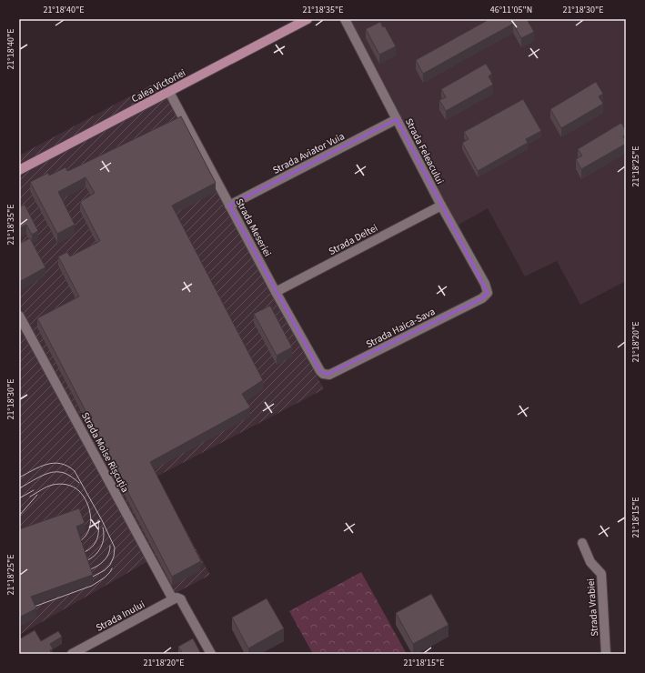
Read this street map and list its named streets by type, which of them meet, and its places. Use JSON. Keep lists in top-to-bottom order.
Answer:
{
  "streets": {
    "main road": ["Calea Victoriei"],
    "street": [
      "Strada Feleacului",
      "Strada Aviator Vuia",
      "Strada Meseriei",
      "Strada Deltei",
      "Strada Haica-Sava",
      "Strada Moise Rișcuția",
      "Strada Vrabiei",
      "Strada Inului"
    ]
  },
  "crossings": [
    ["Calea Victoriei", "Strada Meseriei"],
    ["Strada Feleacului", "Strada Aviator Vuia"],
    ["Strada Feleacului", "Strada Deltei"],
    ["Strada Feleacului", "Strada Haica-Sava"],
    ["Strada Aviator Vuia", "Strada Meseriei"],
    ["Strada Meseriei", "Strada Deltei"],
    ["Strada Meseriei", "Strada Haica-Sava"],
    ["Strada Moise Rișcuția", "Strada Inului"]
  ],
  "coordinates": [
    "21°18'40\"E",
    "21°18'35\"E",
    "46°11'05\"N",
    "21°18'30\"E",
    "21°18'25\"E",
    "21°18'20\"E",
    "21°18'15\"E"
  ]
}
